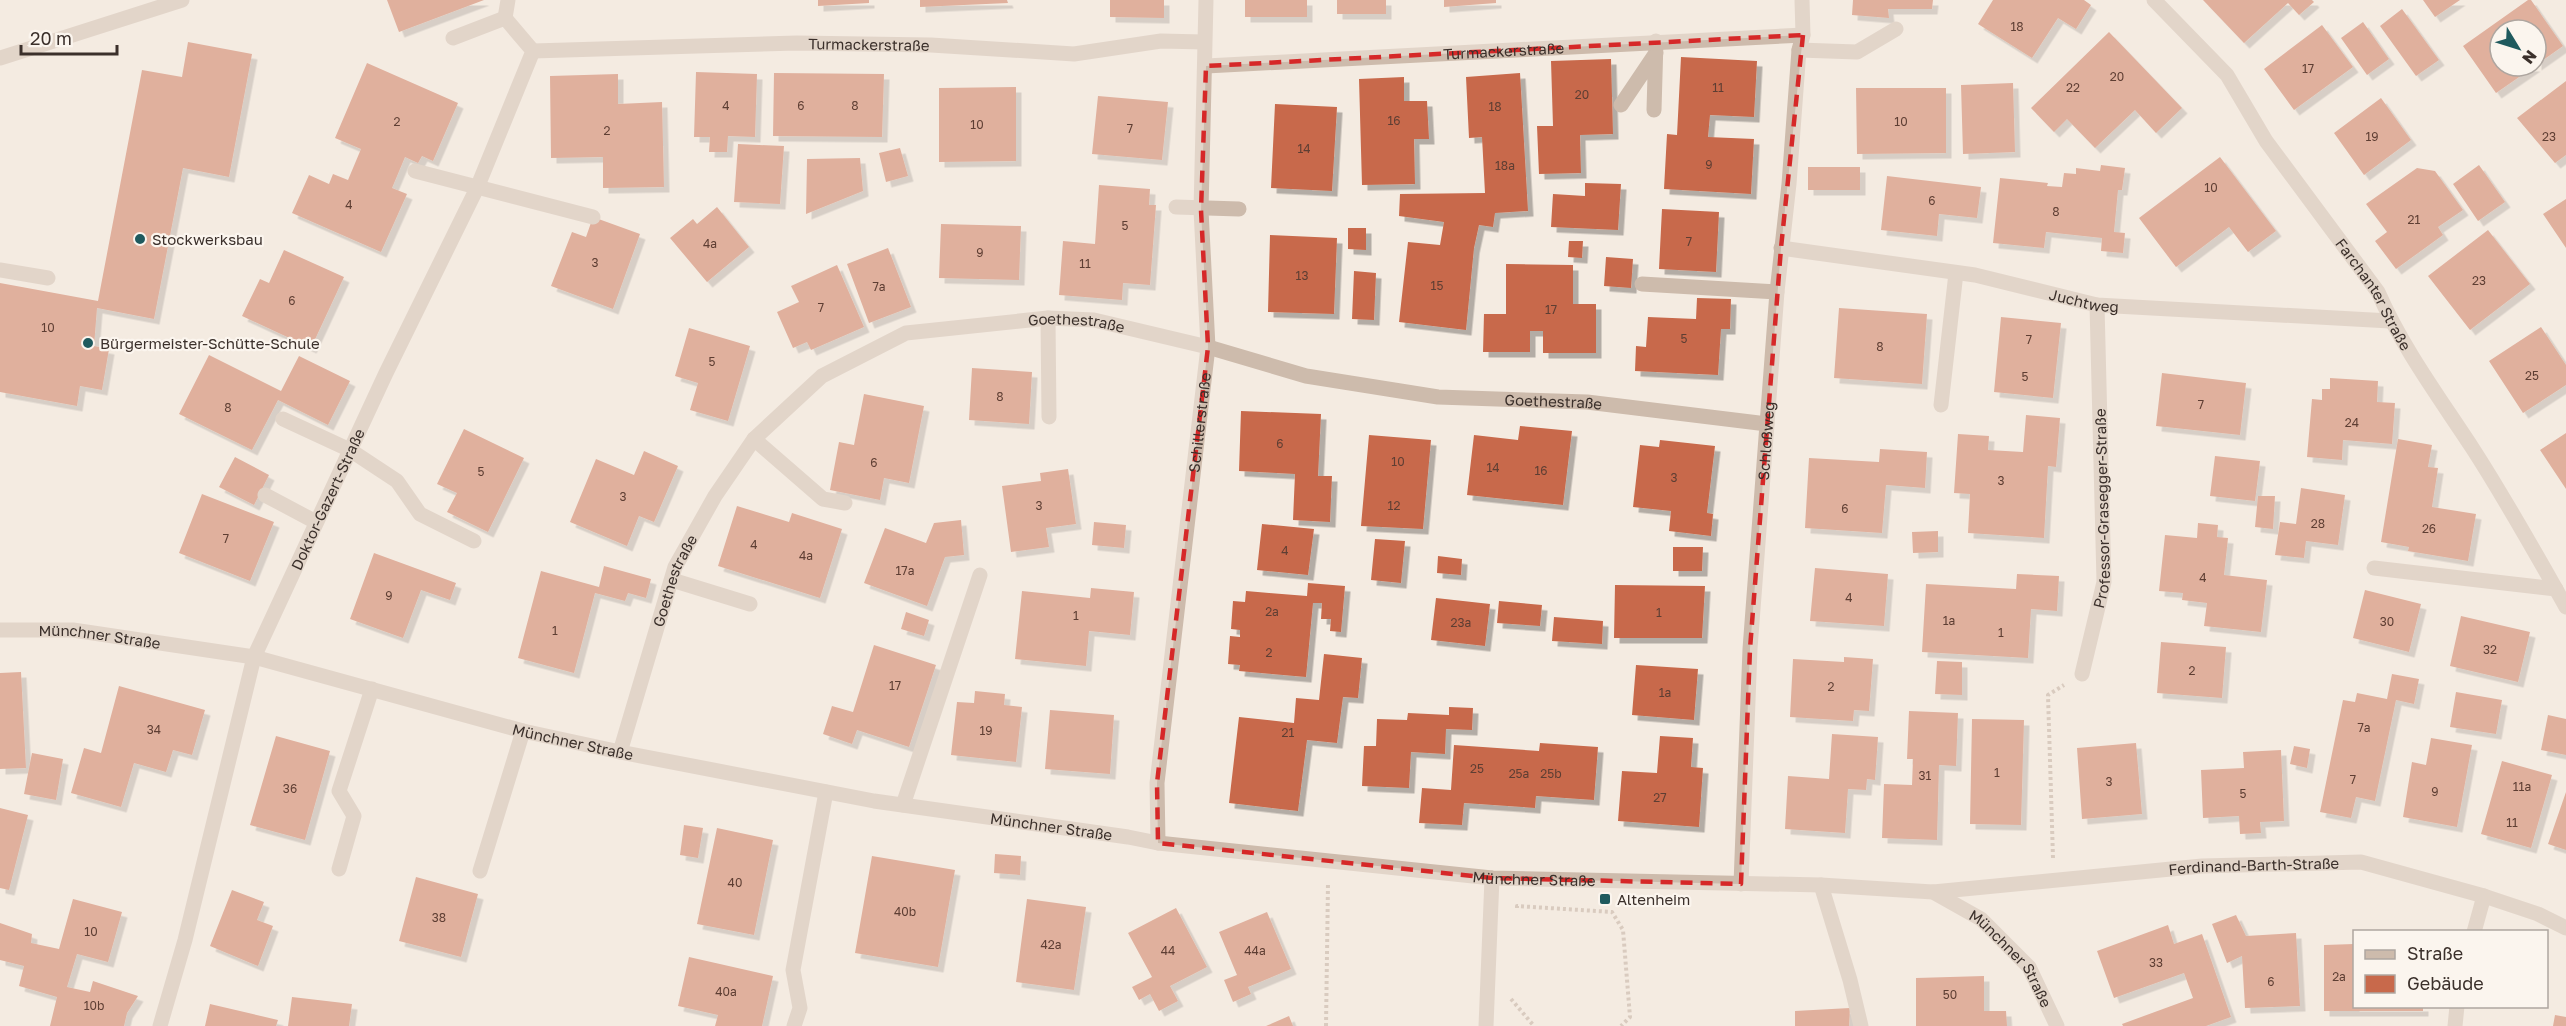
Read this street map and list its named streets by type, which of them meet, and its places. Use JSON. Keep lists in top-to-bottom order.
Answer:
{
  "streets": {
    "street": [
      "Turmackerstraße",
      "Farchanter Straße",
      "Juchtweg",
      "Goethestraße",
      "Schillerstraße",
      "Schloßweg",
      "Doktor-Gazert-Straße",
      "Professor-Grasegger-Straße",
      "Münchner Straße",
      "Ferdinand-Barth-Straße"
    ]
  },
  "crossings": [
    ["Turmackerstraße", "Schillerstraße"],
    ["Turmackerstraße", "Schloßweg"],
    ["Turmackerstraße", "Doktor-Gazert-Straße"],
    ["Farchanter Straße", "Juchtweg"],
    ["Juchtweg", "Schloßweg"],
    ["Juchtweg", "Professor-Grasegger-Straße"],
    ["Goethestraße", "Schillerstraße"],
    ["Goethestraße", "Schloßweg"],
    ["Goethestraße", "Münchner Straße"],
    ["Schillerstraße", "Münchner Straße"],
    ["Schloßweg", "Münchner Straße"],
    ["Doktor-Gazert-Straße", "Münchner Straße"],
    ["Münchner Straße", "Ferdinand-Barth-Straße"]
  ],
  "places": {
    "other": ["Stockwerksbau", "Bürgermeister-Schütte-Schule"],
    "transit": ["Altenheim"]
  },
  "house_numbers": [
    "18",
    "17",
    "20",
    "11",
    "22",
    "20",
    "4",
    "6",
    "8",
    "18",
    "16",
    "2",
    "10",
    "10",
    "7",
    "2",
    "19",
    "23",
    "14",
    "9",
    "18a",
    "10",
    "6",
    "4",
    "8",
    "21",
    "5",
    "7",
    "4a",
    "9",
    "3",
    "11",
    "13",
    "23",
    "15",
    "7a",
    "6",
    "7",
    "17",
    "10",
    "5",
    "7",
    "8",
    "5",
    "25",
    "5",
    "8",
    "7",
    "8",
    "24",
    "6",
    "10",
    "6",
    "14",
    "16",
    "5",
    "3",
    "3",
    "3",
    "3",
    "12",
    "6",
    "28",
    "26",
    "7",
    "4",
    "4",
    "4a",
    "17a",
    "4",
    "9",
    "4",
    "2a",
    "1",
    "1",
    "1a",
    "30",
    "23a",
    "1",
    "1",
    "32",
    "2",
    "2",
    "17",
    "2",
    "1a",
    "7a",
    "34",
    "19",
    "21",
    "25",
    "1",
    "25a",
    "25b",
    "31",
    "7",
    "3",
    "11a",
    "36",
    "9",
    "5",
    "27",
    "11",
    "40",
    "40b",
    "38",
    "10",
    "42a",
    "44",
    "44a",
    "33",
    "2a",
    "6",
    "40a",
    "50",
    "10b"
  ],
  "legend": ["Straße", "Gebäude"],
  "scale_bar": "20 m",
  "north": "bottom right"
}
